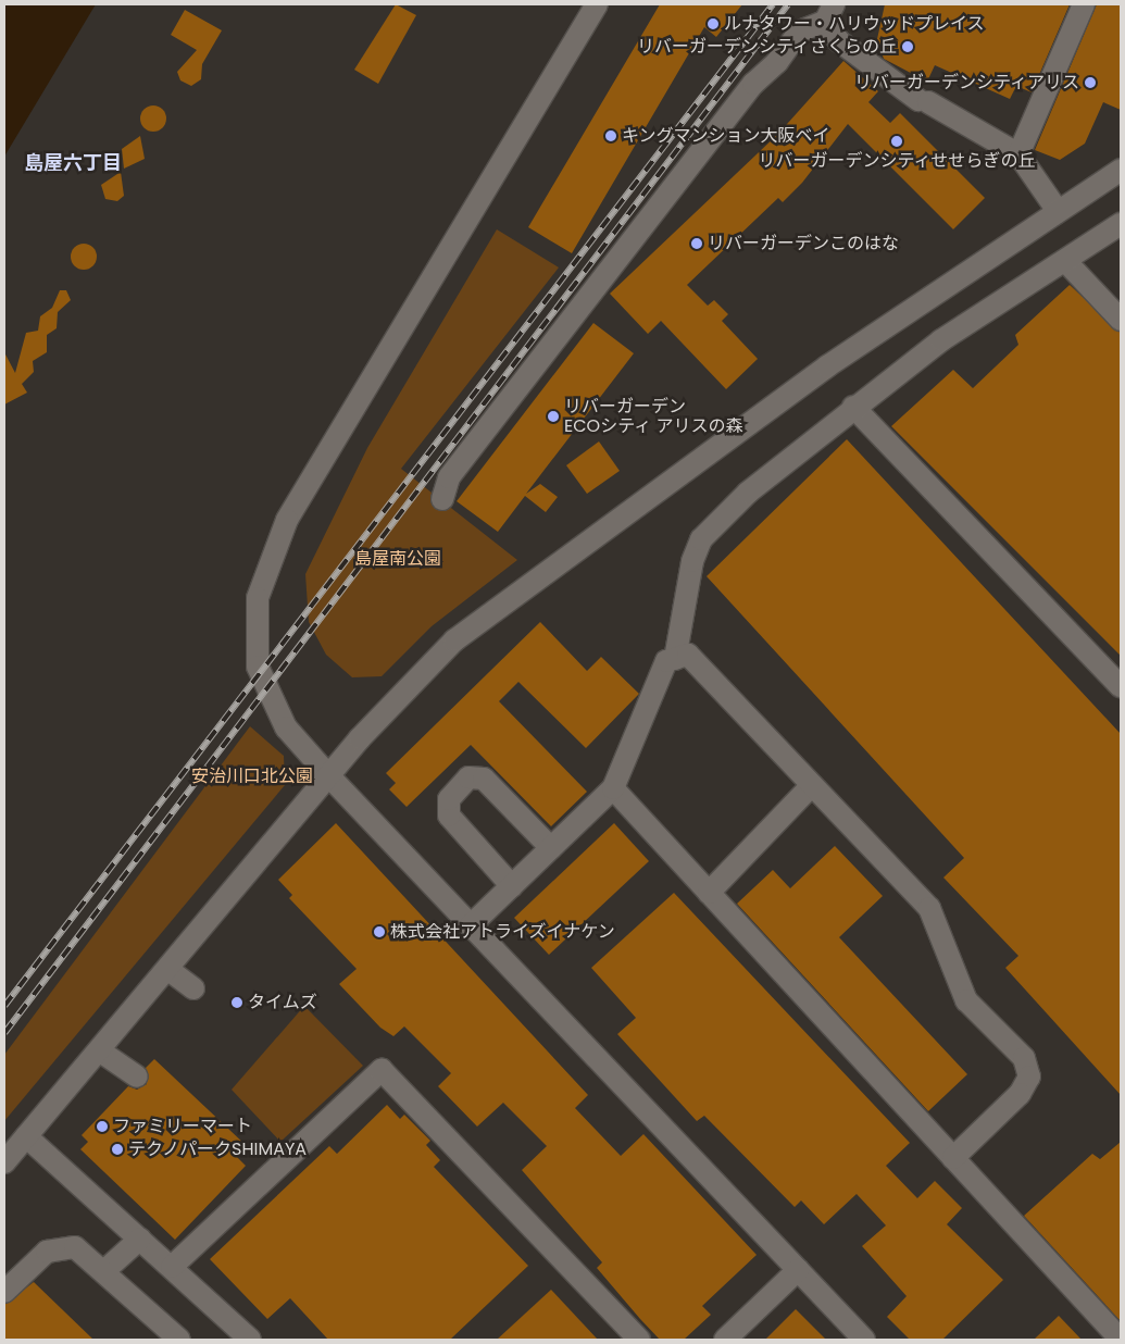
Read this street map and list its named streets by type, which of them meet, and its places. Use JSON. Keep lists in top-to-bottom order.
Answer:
{
  "districts": ["島屋六丁目"],
  "parks": ["島屋南公園", "安治川口北公園"],
  "places": [
    "ルナタワー・ハリウッドプレイス",
    "リバーガーデンシティさくらの丘",
    "リバーガーデンシティアリス",
    "キングマンション大阪ベイ",
    "リバーガーデンシティせせらぎの丘",
    "リバーガーデンこのはな",
    "リバーガーデン ECOシティ アリスの森",
    "株式会社アトライズイナケン",
    "タイムズ",
    "ファミリーマート",
    "テクノパークSHIMAYA"
  ]
}
